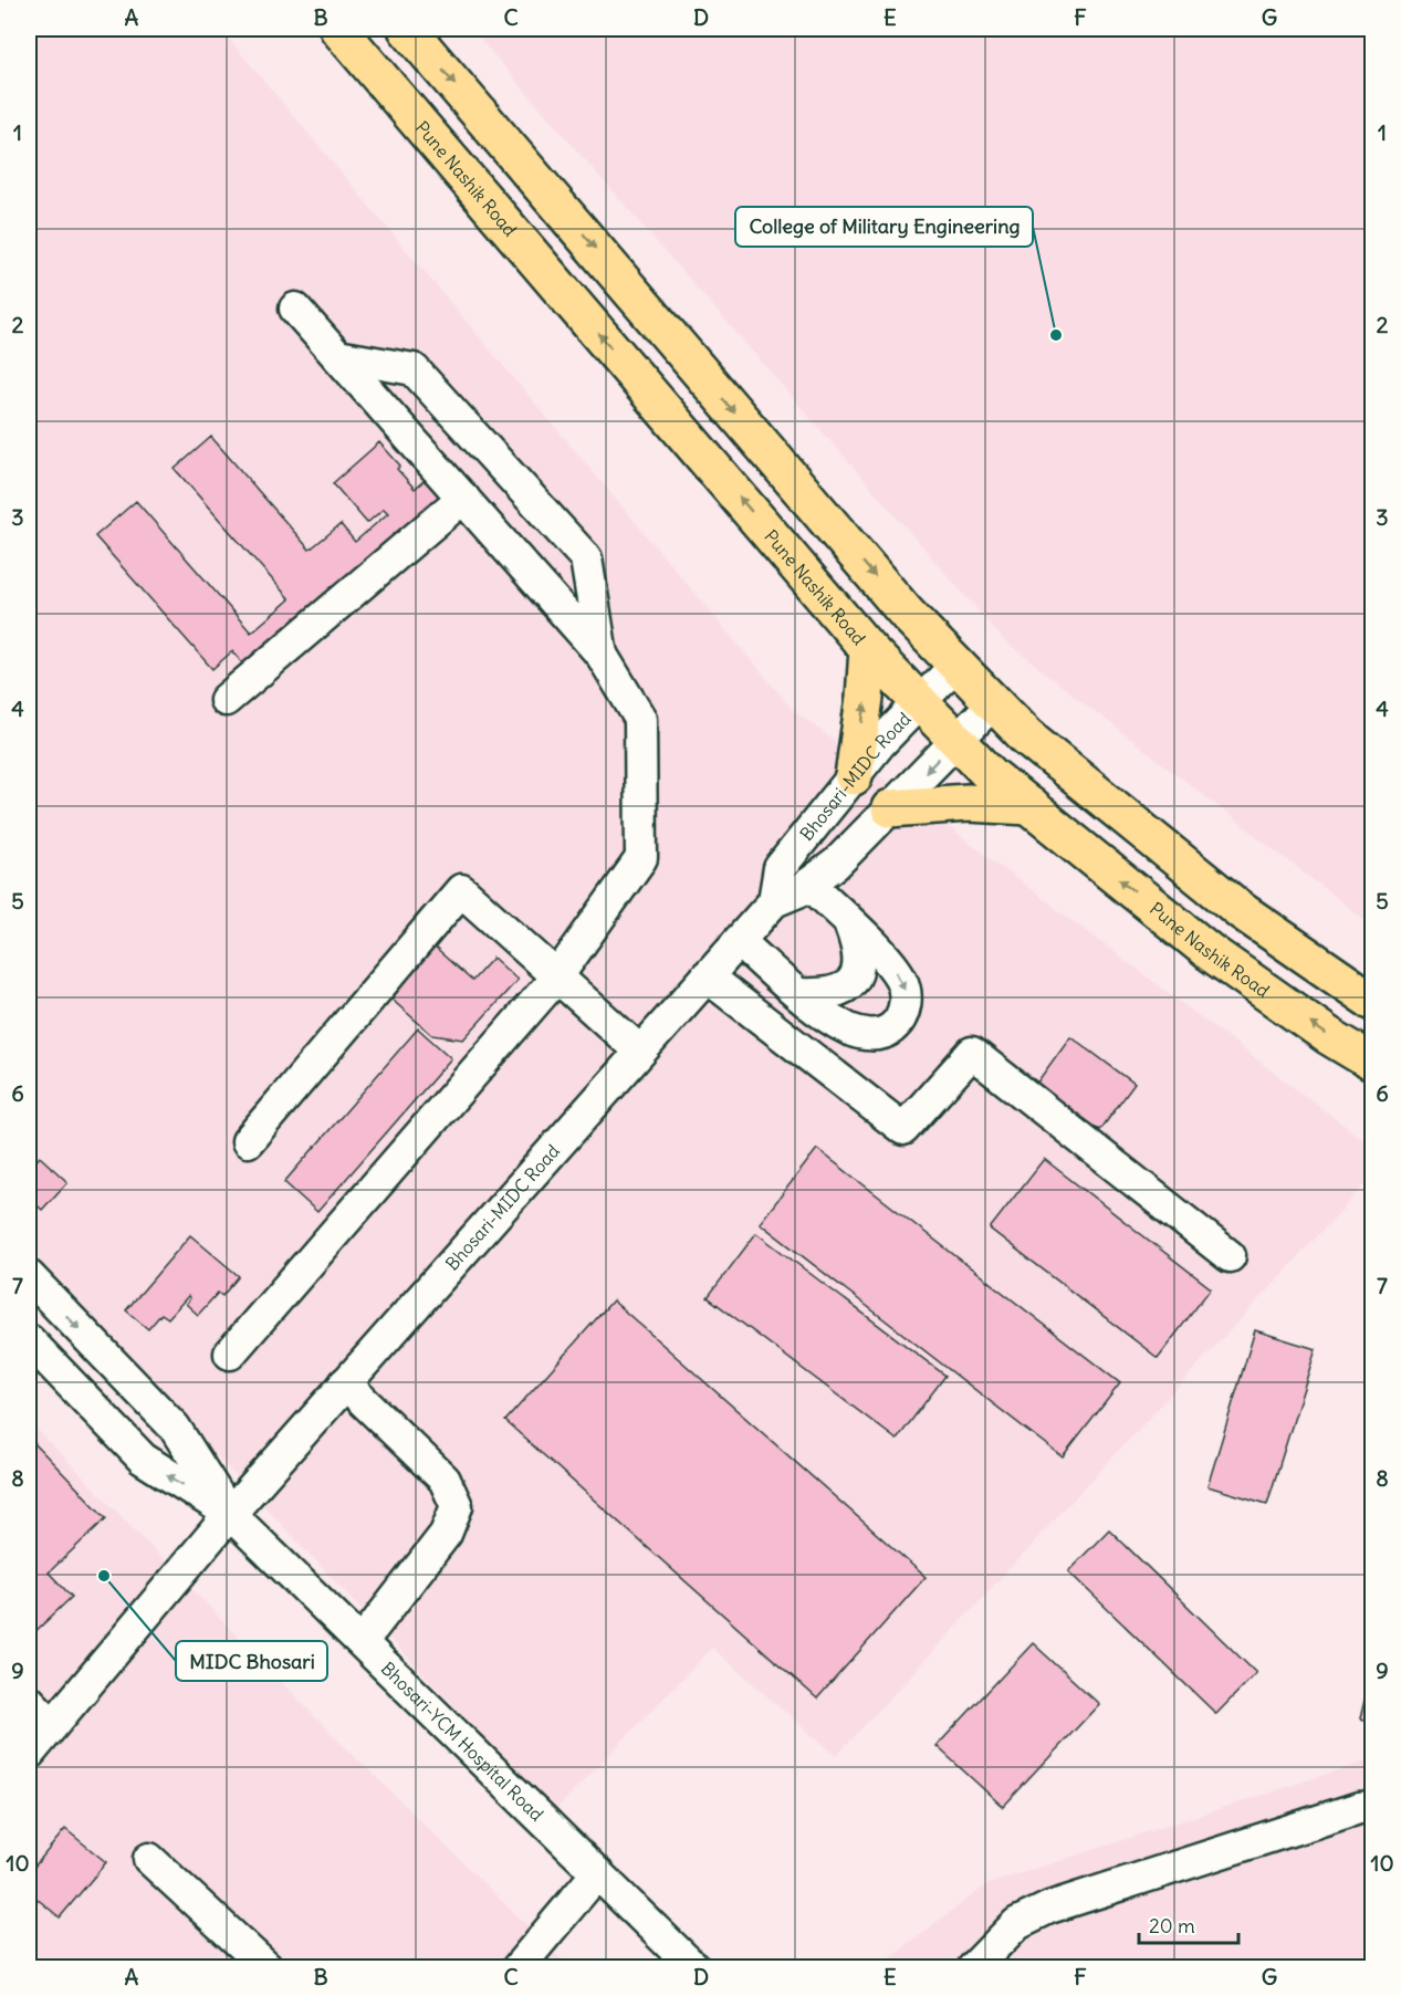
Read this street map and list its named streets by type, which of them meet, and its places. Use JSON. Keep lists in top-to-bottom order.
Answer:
{
  "streets": {
    "highway": ["Pune Nashik Road"],
    "street": ["Bhosari-MIDC Road", "Bhosari-YCM Hospital Road"]
  },
  "crossings": [
    ["Pune Nashik Road", "Bhosari-MIDC Road"],
    ["Bhosari-MIDC Road", "Bhosari-YCM Hospital Road"]
  ],
  "places": ["College of Military Engineering", "MIDC Bhosari"],
  "scale_bar": "20 m",
  "grid": {
    "columns": [
      "A",
      "B",
      "C",
      "D",
      "E",
      "F",
      "G"
    ],
    "rows": [
      "1",
      "2",
      "3",
      "4",
      "5",
      "6",
      "7",
      "8",
      "9",
      "10"
    ]
  }
}
